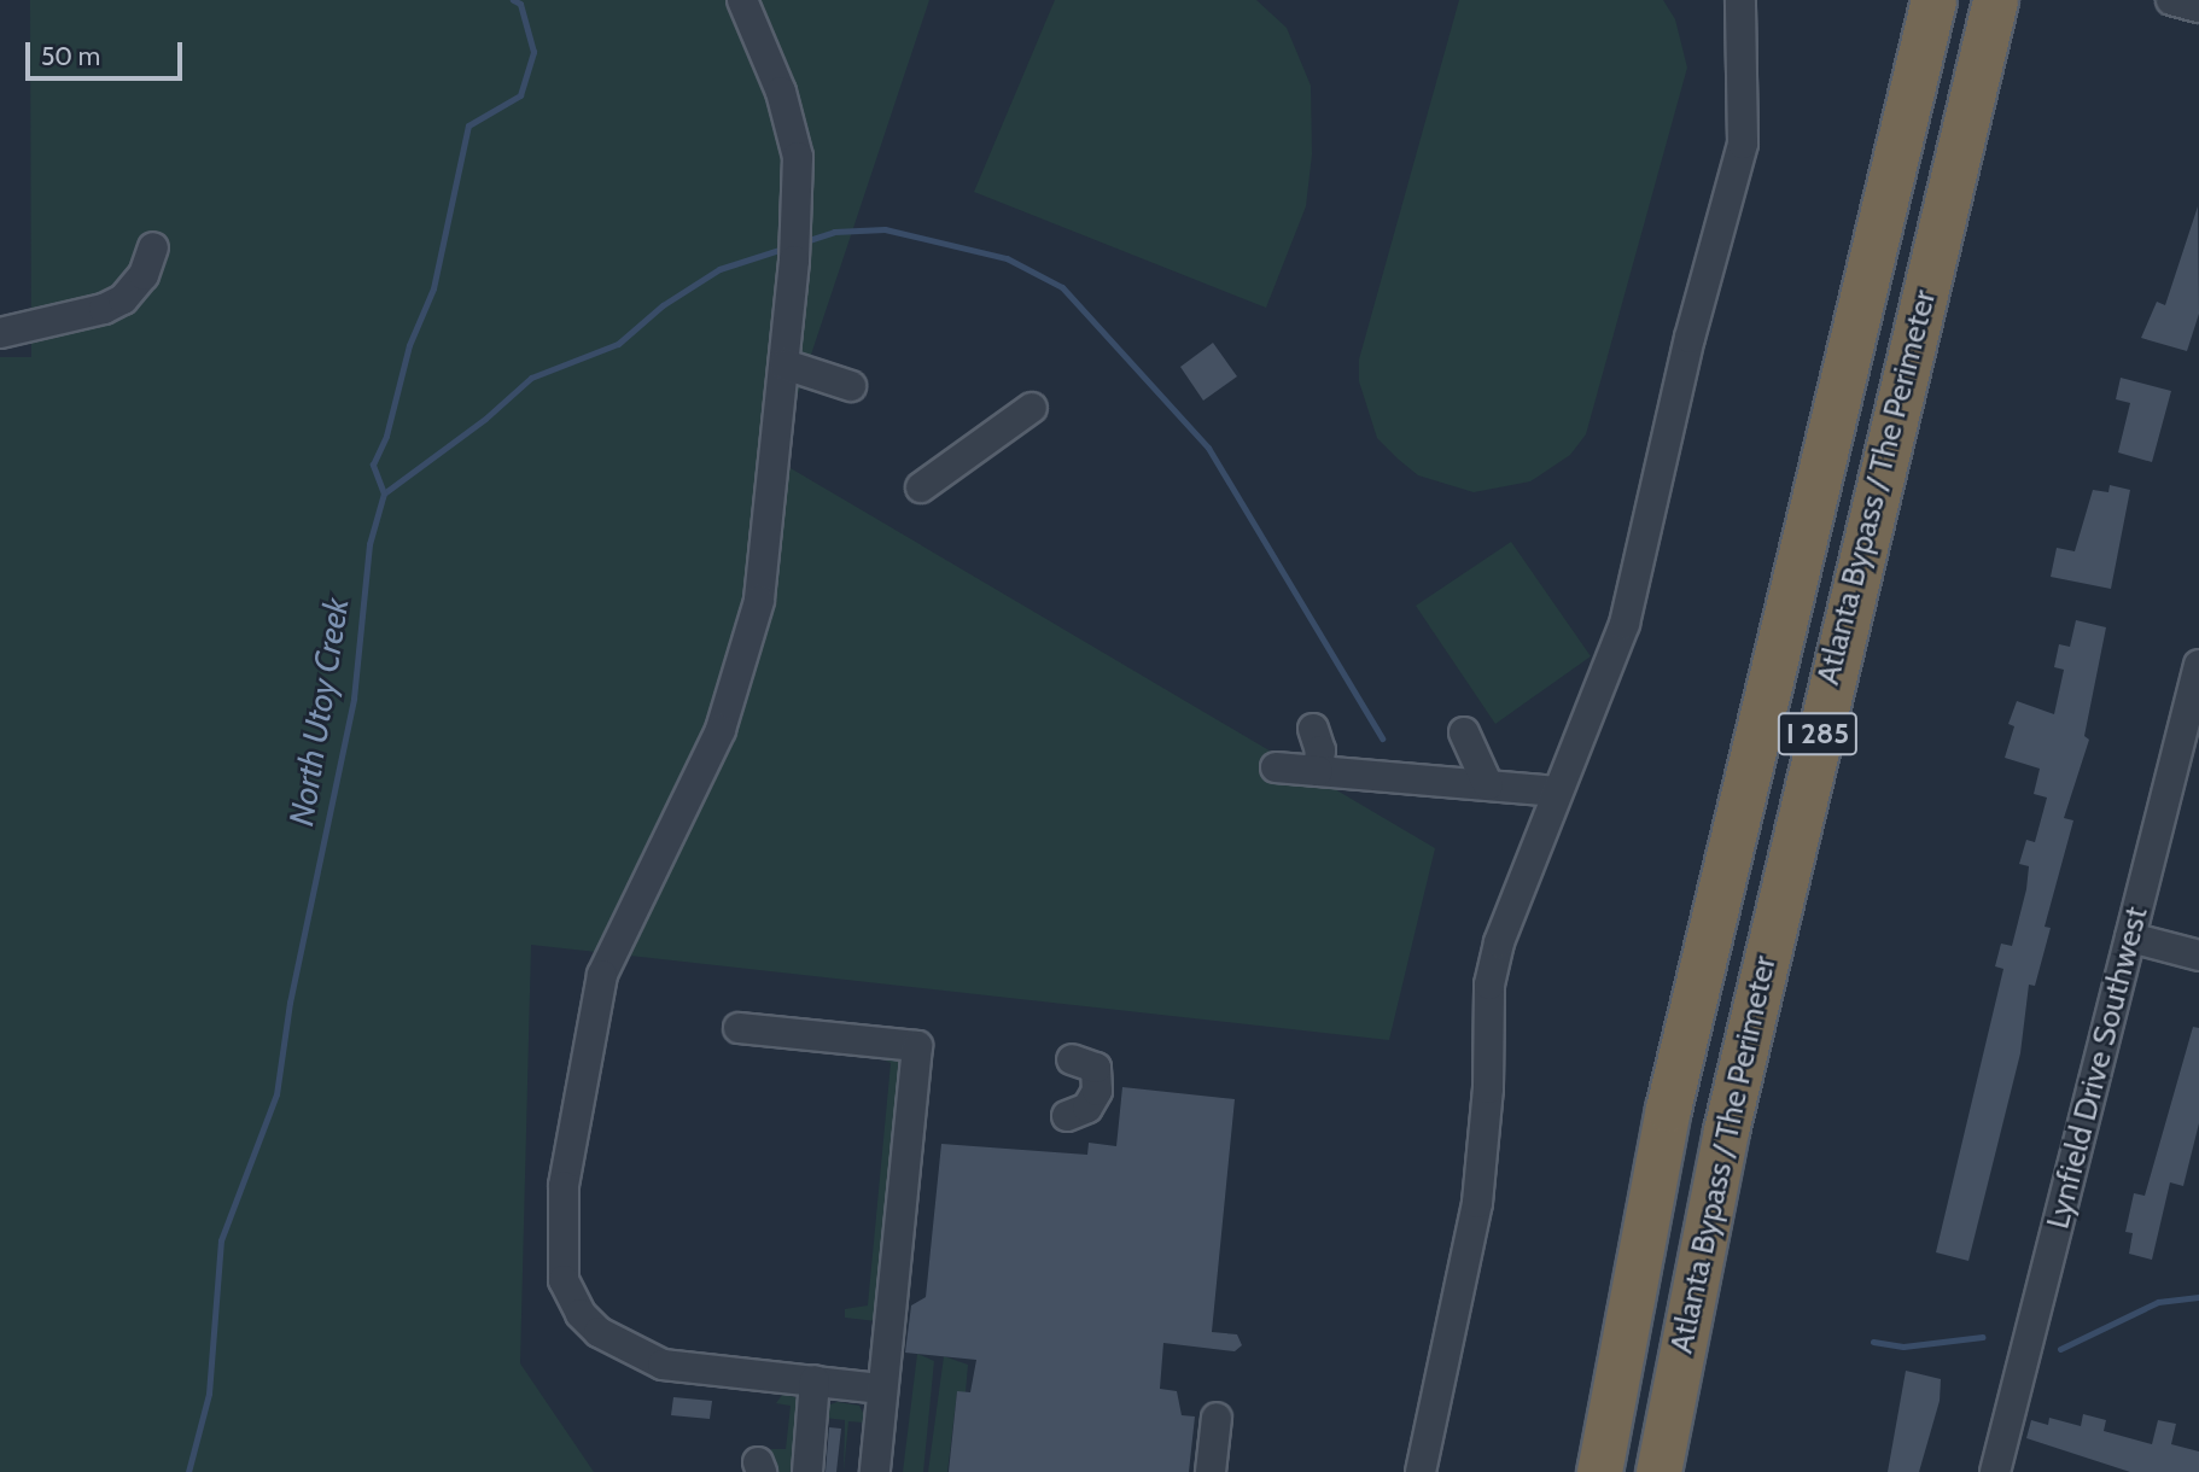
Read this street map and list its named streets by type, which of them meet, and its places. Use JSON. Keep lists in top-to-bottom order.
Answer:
{
  "streets": {
    "highway": ["Atlanta Bypass / The Perimeter", "I 285"],
    "street": ["Lynfield Drive Southwest"]
  },
  "water": ["North Utoy Creek"],
  "scale_bar": "50 m"
}
